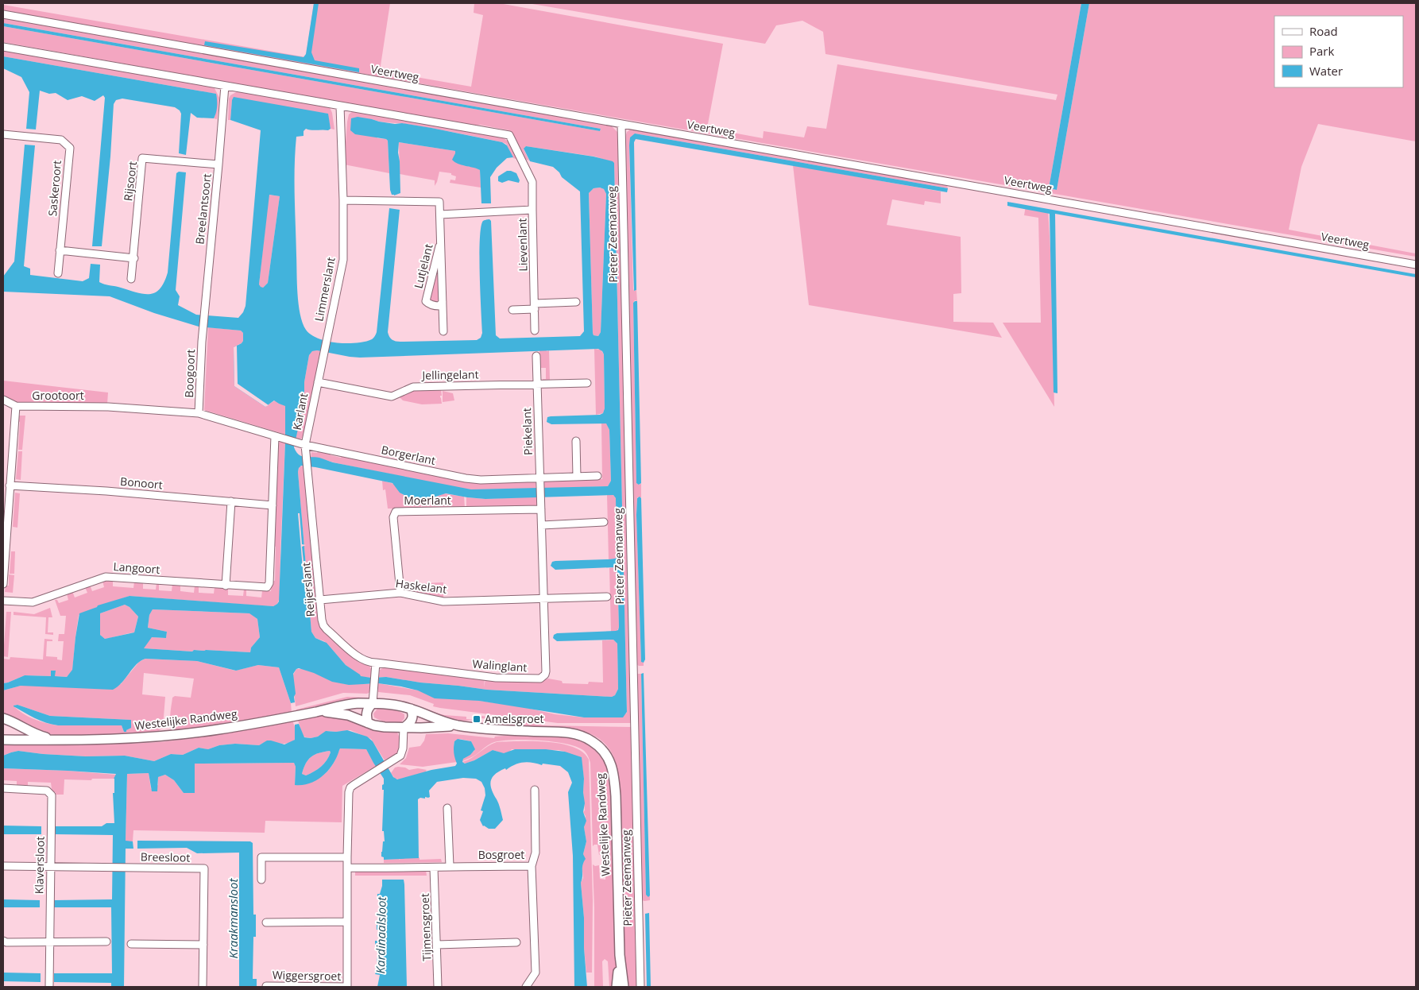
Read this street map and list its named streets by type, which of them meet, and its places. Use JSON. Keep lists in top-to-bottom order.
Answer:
{
  "streets": {
    "street": [
      "Veertweg",
      "Rijsoort",
      "Saskeroort",
      "Breelantsoort",
      "Pieter Zeemanweg",
      "Lievenlant",
      "Lutjelant",
      "Limmerslant",
      "Boogoort",
      "Jellingelant",
      "Grootoort",
      "Karlant",
      "Piekelant",
      "Borgerlant",
      "Bonoort",
      "Moerlant",
      "Langoort",
      "Haskelant",
      "Reijerslant",
      "Walinglant",
      "Westelijke Randweg",
      "Bosgroet",
      "Breesloot",
      "Klaversloot",
      "Tijmensgroet",
      "Wiggersgroet"
    ]
  },
  "crossings": [
    ["Veertweg", "Pieter Zeemanweg"],
    ["Rijsoort", "Breelantsoort"],
    ["Breelantsoort", "Boogoort"],
    ["Lievenlant", "Lutjelant"],
    ["Lutjelant", "Limmerslant"],
    ["Limmerslant", "Jellingelant"],
    ["Limmerslant", "Karlant"],
    ["Boogoort", "Grootoort"],
    ["Jellingelant", "Karlant"],
    ["Jellingelant", "Piekelant"],
    ["Grootoort", "Borgerlant"],
    ["Grootoort", "Langoort"],
    ["Karlant", "Borgerlant"],
    ["Karlant", "Reijerslant"],
    ["Piekelant", "Borgerlant"],
    ["Piekelant", "Walinglant"],
    ["Borgerlant", "Langoort"],
    ["Borgerlant", "Reijerslant"],
    ["Borgerlant", "Walinglant"],
    ["Bonoort", "Langoort"],
    ["Moerlant", "Haskelant"],
    ["Moerlant", "Walinglant"],
    ["Haskelant", "Reijerslant"],
    ["Haskelant", "Walinglant"],
    ["Reijerslant", "Walinglant"],
    ["Bosgroet", "Tijmensgroet"],
    ["Breesloot", "Klaversloot"]
  ],
  "water": ["Kraakmansloot", "Kardinaalsloot"],
  "places": {
    "transit": ["Amelsgroet"]
  },
  "legend": ["Road", "Park", "Water"]
}
